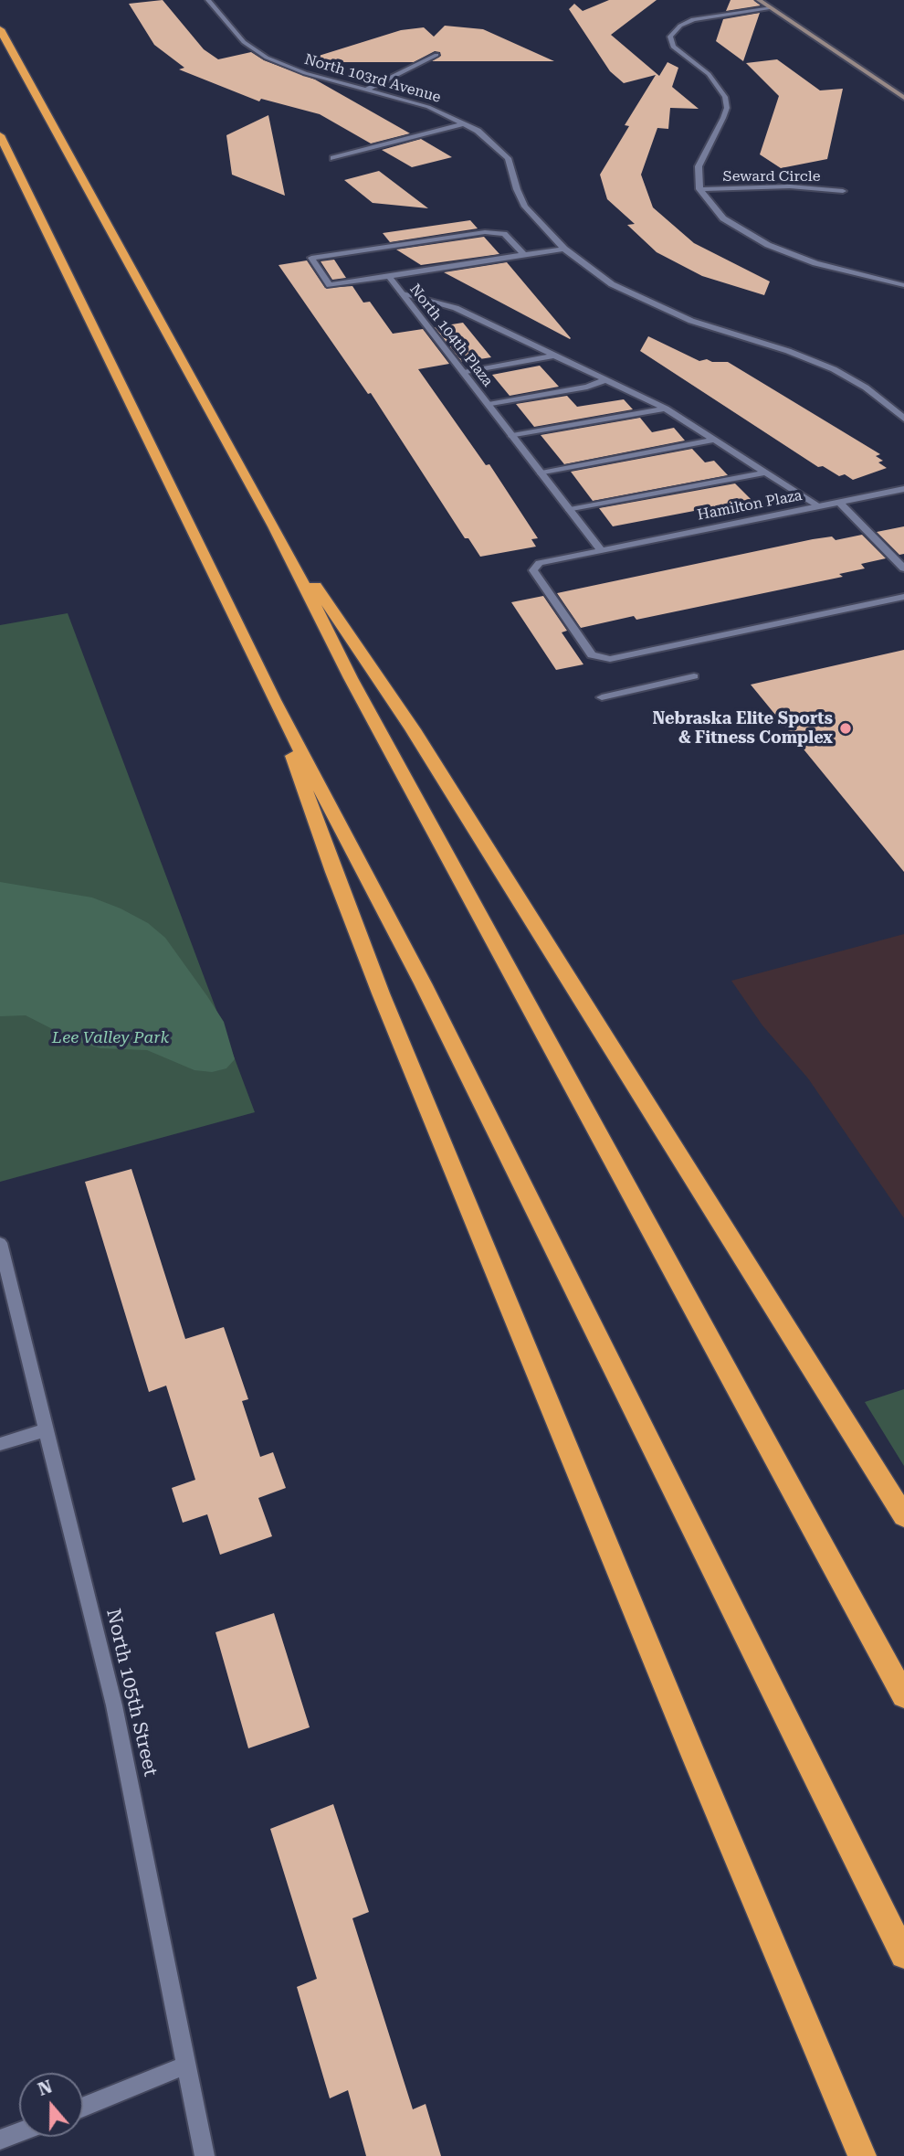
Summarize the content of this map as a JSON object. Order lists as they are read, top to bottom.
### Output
{
  "streets": {
    "street": [
      "North 103rd Avenue",
      "Seward Circle",
      "North 104th Plaza",
      "Hamilton Plaza",
      "North 105th Street"
    ]
  },
  "crossings": [
    ["North 103rd Avenue", "North 104th Plaza"],
    ["North 104th Plaza", "Hamilton Plaza"]
  ],
  "parks": ["Lee Valley Park"],
  "places": ["Nebraska Elite Sports & Fitness Complex"],
  "north": "top"
}
